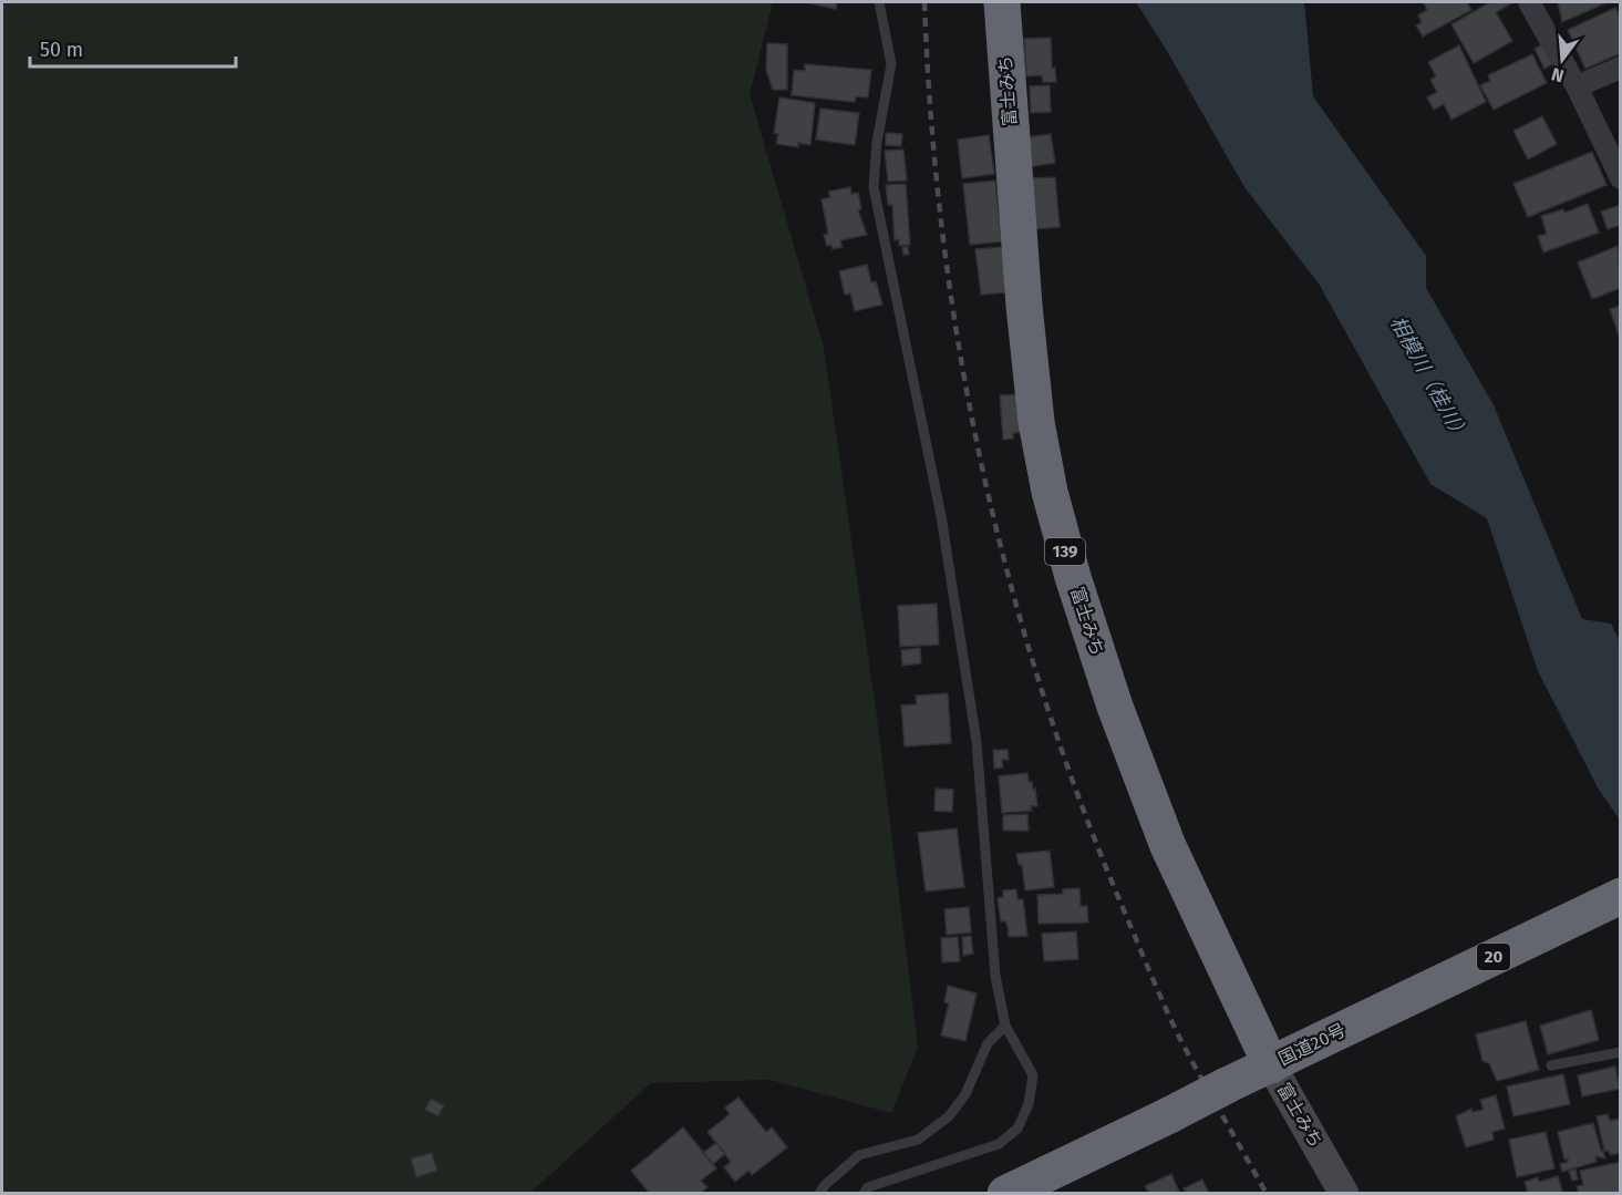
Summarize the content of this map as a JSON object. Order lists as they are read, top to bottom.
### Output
{
  "streets": {
    "highway": [
      "富士みち",
      "139",
      "20",
      "国道20号"
    ]
  },
  "crossings": [
    ["富士みち", "国道20号"]
  ],
  "water": ["相模川（桂川）"],
  "scale_bar": "50 m",
  "north": "bottom"
}
